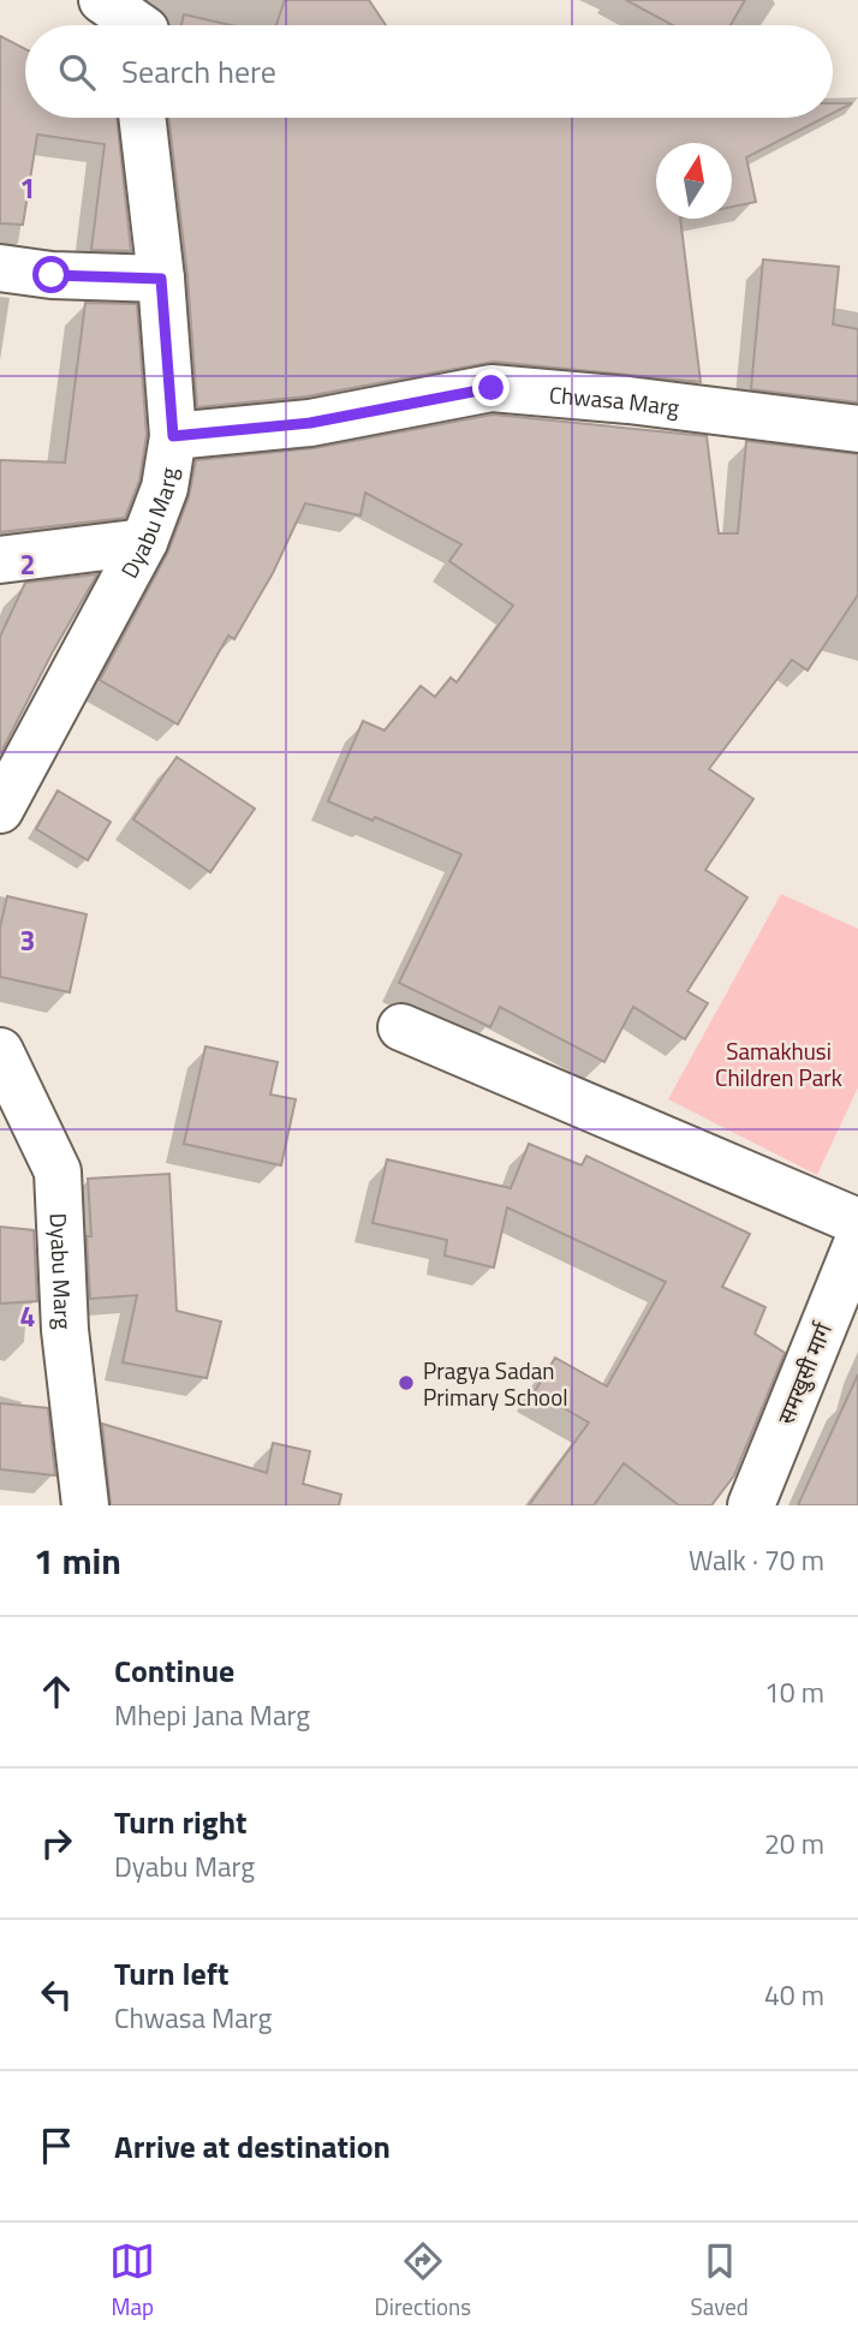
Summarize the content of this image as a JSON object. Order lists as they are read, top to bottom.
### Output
{
  "streets": {
    "street": ["Chwasa Marg", "Dyabu Marg", "समखुसी मार्ग"]
  },
  "crossings": [
    ["Chwasa Marg", "Dyabu Marg"]
  ],
  "parks": ["Samakhusi Children Park"],
  "places": ["Pragya Sadan Primary School"],
  "north": "top",
  "page": {
    "search": "Search here",
    "heading": ["1 min", "Walk · 70 m"],
    "list": [
      ["Continue", "Mhepi Jana Marg", "10 m"],
      ["Turn right", "Dyabu Marg", "20 m"],
      ["Turn left", "Chwasa Marg", "40 m"],
      "Arrive at destination"
    ],
    "nav": ["Map", "Directions", "Saved"]
  },
  "grid": {
    "rows": [
      "1",
      "2",
      "3",
      "4"
    ]
  }
}
